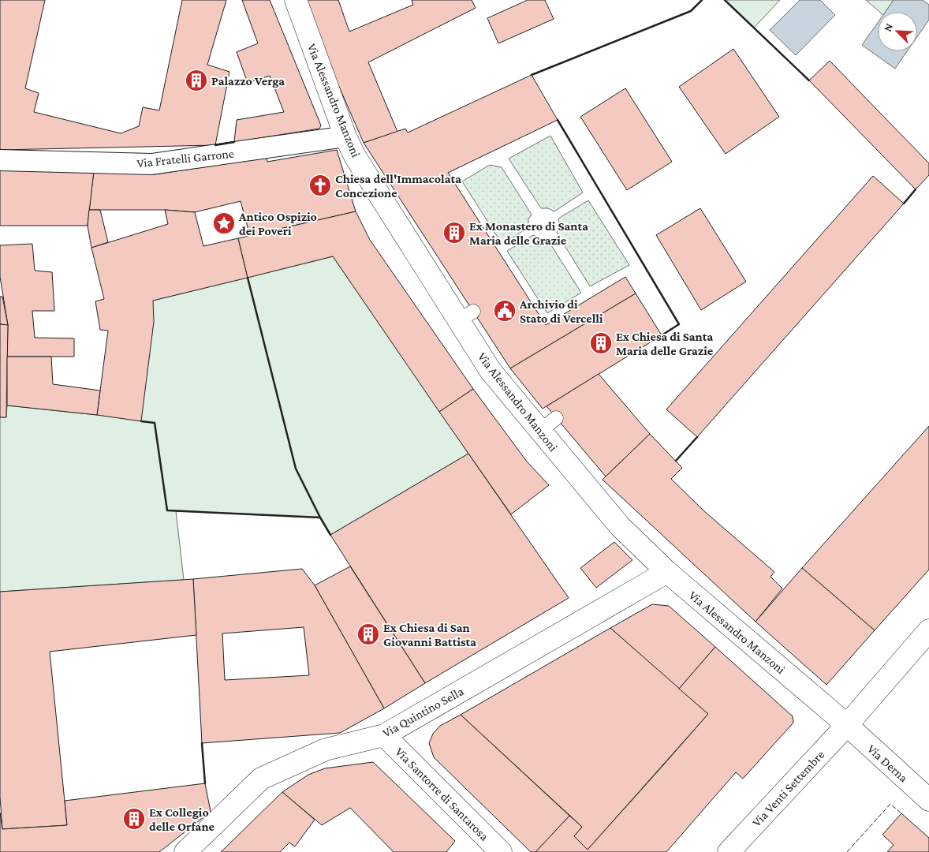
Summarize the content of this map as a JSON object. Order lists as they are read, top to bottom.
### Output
{
  "streets": {
    "street": [
      "Via Alessandro Manzoni",
      "Via Fratelli Garrone",
      "Via Quintino Sella",
      "Via Derna",
      "Via Venti Settembre",
      "Via Santorre di Santarosa"
    ]
  },
  "crossings": [
    ["Via Alessandro Manzoni", "Via Fratelli Garrone"],
    ["Via Alessandro Manzoni", "Via Quintino Sella"],
    ["Via Alessandro Manzoni", "Via Derna"],
    ["Via Alessandro Manzoni", "Via Venti Settembre"],
    ["Via Quintino Sella", "Via Santorre di Santarosa"],
    ["Via Derna", "Via Venti Settembre"]
  ],
  "places": {
    "building": [
      "Palazzo Verga",
      "Ex Monastero di Santa Maria delle Grazie",
      "Ex Chiesa di Santa Maria delle Grazie",
      "Ex Chiesa di San Giovanni Battista",
      "Ex Collegio delle Orfane"
    ],
    "church": ["Chiesa dell'Immacolata Concezione"],
    "place": ["Antico Ospizio dei Poveri"],
    "public building": ["Archivio di Stato di Vercelli"]
  },
  "north": "top left"
}
